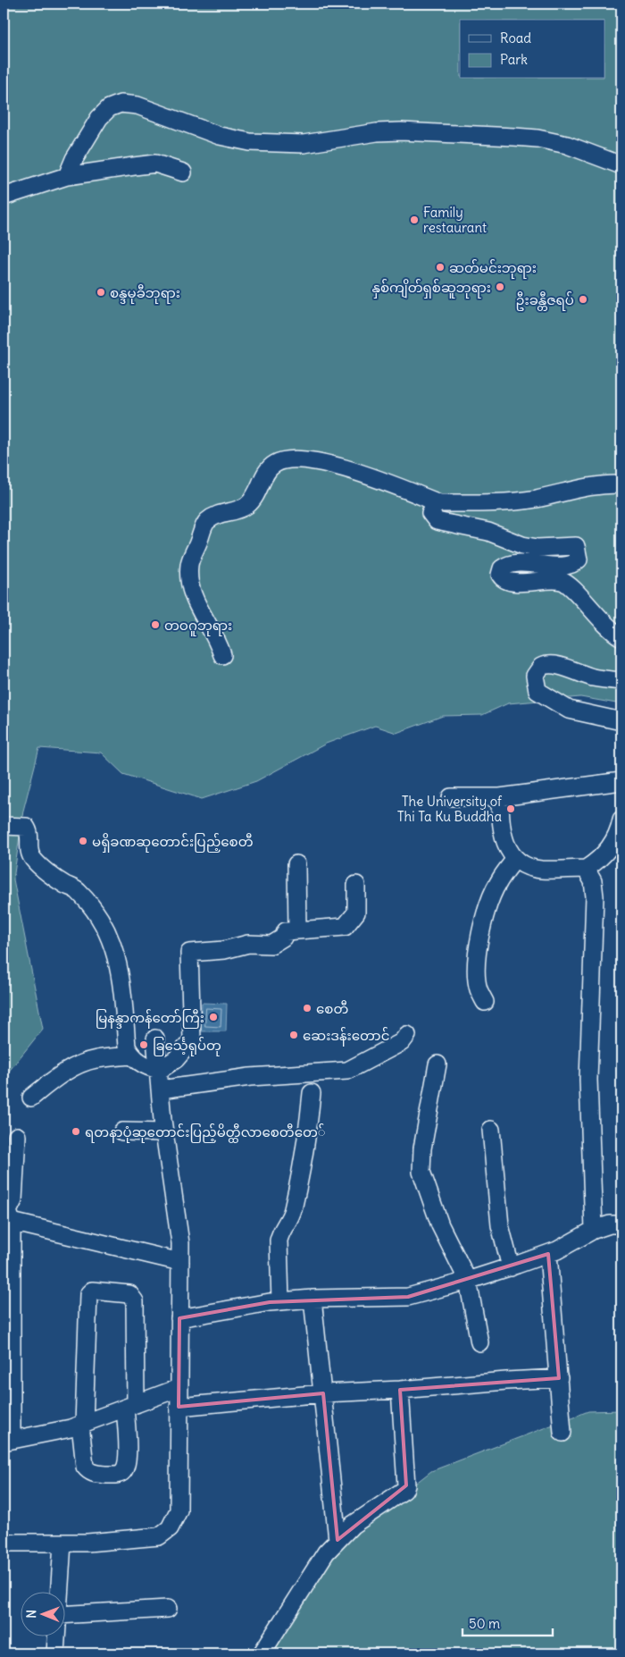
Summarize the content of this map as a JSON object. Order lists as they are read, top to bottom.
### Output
{
  "places": [
    "Family restaurant",
    "ဆတ်မင်းဘုရား",
    "နှစ်ကျိတ်ရှစ်ဆူဘုရား",
    "စန္ဒမုခီဘုရား",
    "ဦးခန္တီဇရပ်",
    "တဝဂူဘုရား",
    "The University of Thi Ta Ku Buddha",
    "မရှိခဏဆုတောင်းပြည့်စေတီ",
    "စေတီ",
    "မြနန္ဒာကန်တော်ကြီး",
    "ဆေးဒန်းတောင်",
    "ခြင်္သေ့ရုပ်တု",
    "ရတနာပုံဆုတောင်းပြည့်မိတ္ထီလာစေတီတေ်"
  ],
  "legend": ["Road", "Park"],
  "scale_bar": "50 m",
  "north": "left"
}
